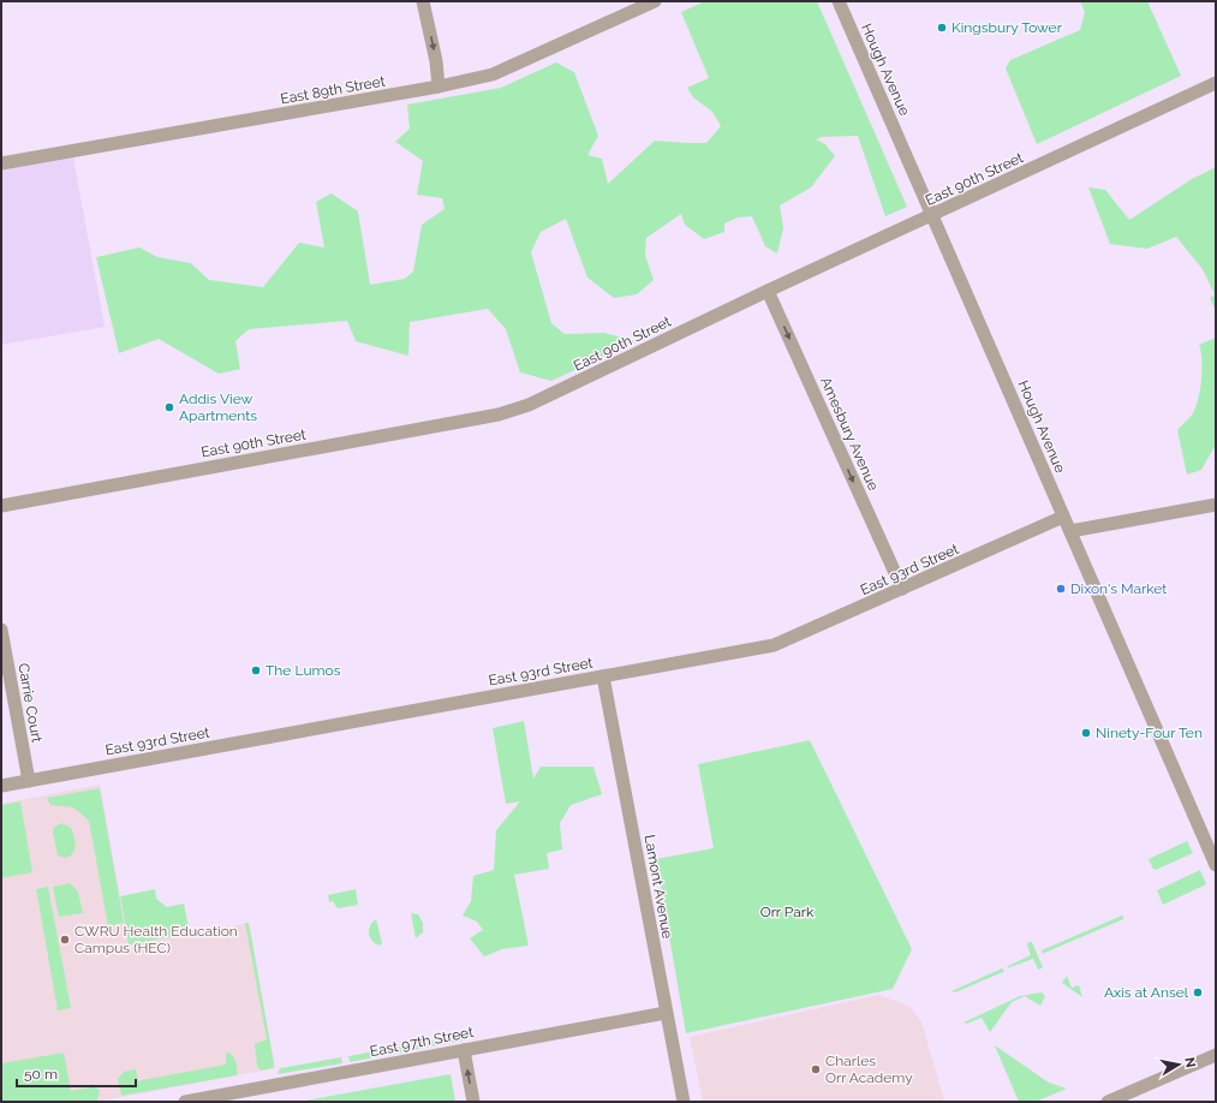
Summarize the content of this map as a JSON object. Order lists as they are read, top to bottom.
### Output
{
  "streets": {
    "street": [
      "Hough Avenue",
      "East 89th Street",
      "East 90th Street",
      "Amesbury Avenue",
      "East 93rd Street",
      "Carrie Court",
      "Lamont Avenue",
      "East 97th Street"
    ]
  },
  "crossings": [
    ["Hough Avenue", "East 90th Street"],
    ["Hough Avenue", "East 93rd Street"],
    ["East 90th Street", "Amesbury Avenue"],
    ["Amesbury Avenue", "East 93rd Street"],
    ["East 93rd Street", "Carrie Court"],
    ["East 93rd Street", "Lamont Avenue"],
    ["Lamont Avenue", "East 97th Street"]
  ],
  "one_way": ["Amesbury Avenue"],
  "parks": ["Orr Park"],
  "places": [
    "Kingsbury Tower",
    "Addis View Apartments",
    "Dixon's Market",
    "The Lumos",
    "Ninety-Four Ten",
    "CWRU Health Education Campus (HEC)",
    "Axis at Ansel",
    "Charles Orr Academy"
  ],
  "scale_bar": "50 m",
  "north": "right"
}
